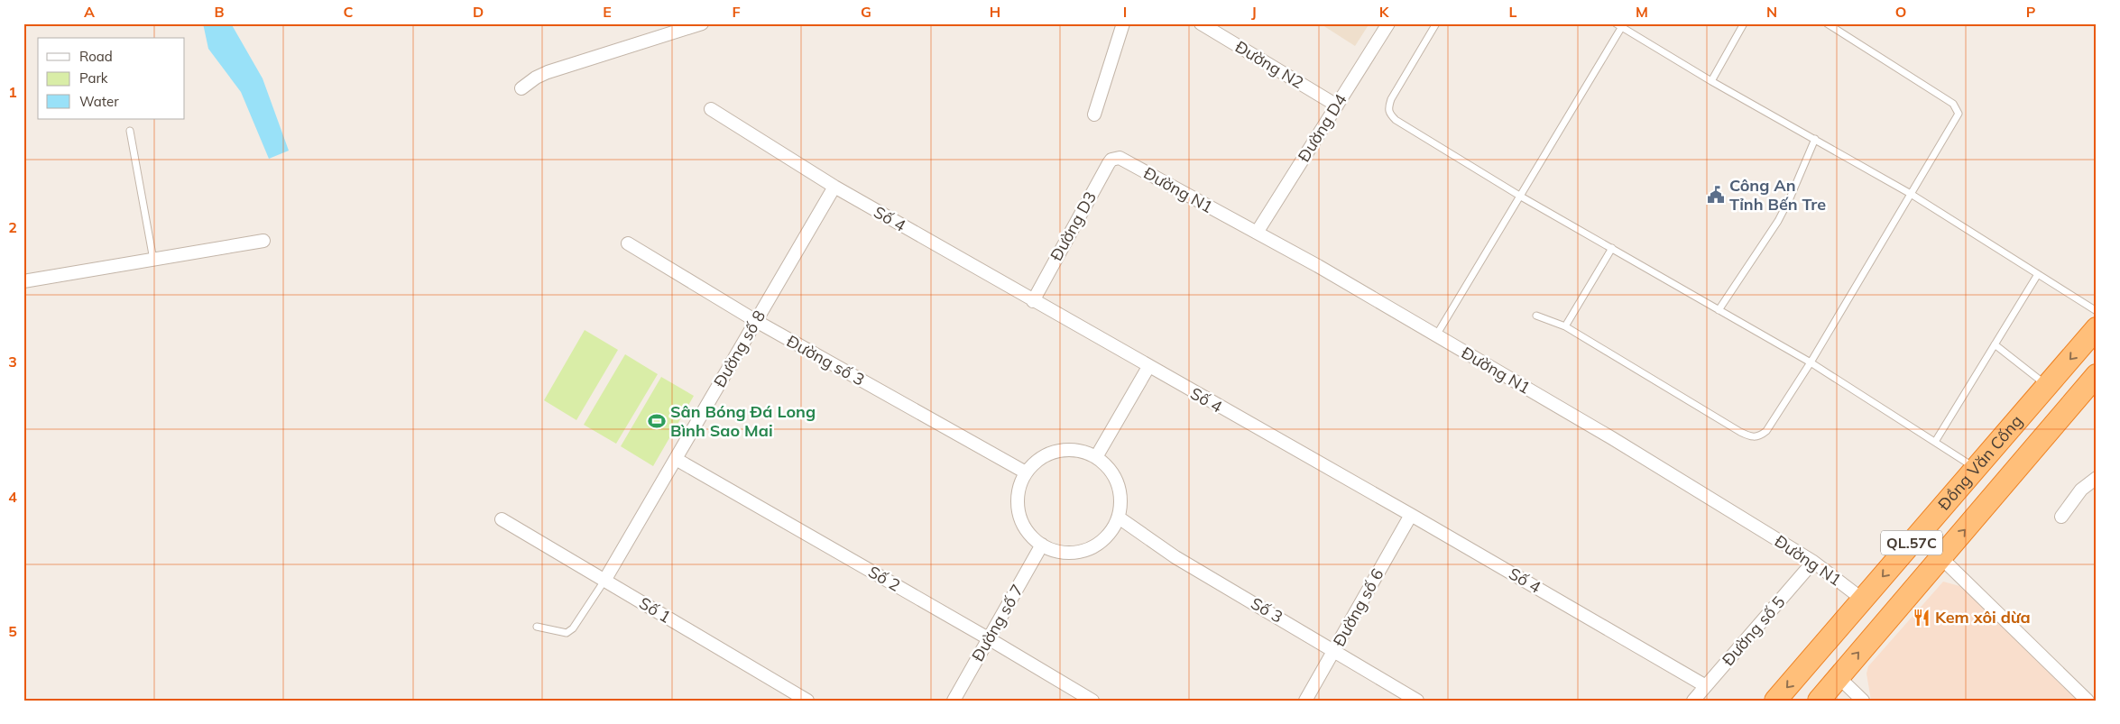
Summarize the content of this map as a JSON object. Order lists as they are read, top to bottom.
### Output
{
  "streets": {
    "highway": ["Đồng Văn Cống", "QL.57C"],
    "street": [
      "Đường N2",
      "Đường D4",
      "Đường N1",
      "Số 4",
      "Đường D3",
      "Đường số 8",
      "Đường số 3",
      "Số 2",
      "Đường số 6",
      "Số 1",
      "Số 3",
      "Đường số 7",
      "Đường số 5"
    ]
  },
  "crossings": [
    ["Đường N2", "Đường D4"],
    ["Đường D4", "Đường N1"],
    ["Đường N1", "Đường D3"],
    ["Đường N1", "Đồng Văn Cống"],
    ["Đường N1", "Đường số 5"],
    ["Số 4", "Đường D3"],
    ["Số 4", "Đường số 8"],
    ["Số 4", "Đường số 6"],
    ["Số 4", "Đường số 5"],
    ["Đường số 8", "Đường số 3"],
    ["Đường số 8", "Số 2"],
    ["Đường số 8", "Số 1"],
    ["Đường số 3", "Số 3"],
    ["Đường số 3", "Đường số 7"],
    ["Số 2", "Đường số 7"],
    ["Đường số 6", "Số 3"],
    ["Số 3", "Đường số 7"]
  ],
  "places": {
    "public building": ["Công An Tỉnh Bến Tre"],
    "sports": ["Sân Bóng Đá Long Bình Sao Mai"],
    "restaurant": ["Kem xôi dừa"]
  },
  "legend": ["Road", "Park", "Water"],
  "grid": {
    "columns": [
      "A",
      "B",
      "C",
      "D",
      "E",
      "F",
      "G",
      "H",
      "I",
      "J",
      "K",
      "L",
      "M",
      "N",
      "O",
      "P"
    ],
    "rows": [
      "1",
      "2",
      "3",
      "4",
      "5"
    ]
  }
}
